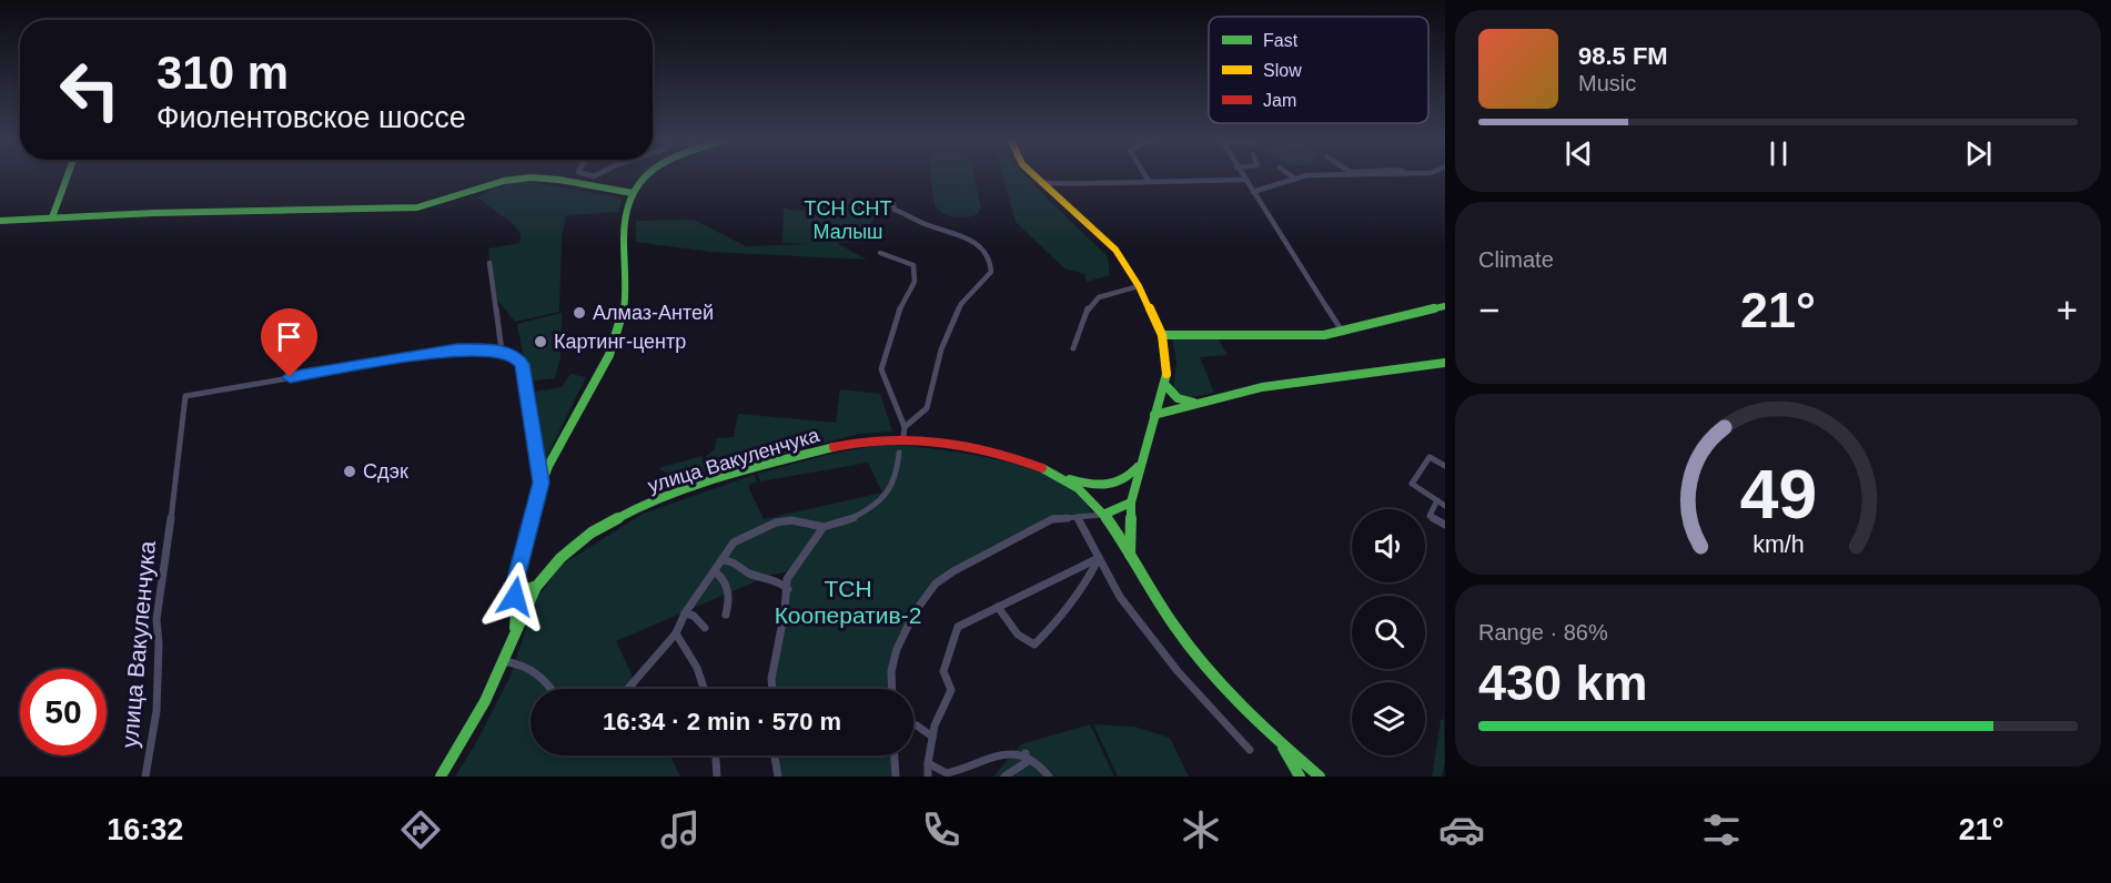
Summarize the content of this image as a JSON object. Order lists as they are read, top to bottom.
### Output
{
  "streets": {
    "main road": ["улица Вакуленчука"]
  },
  "parks": ["ТСН СНТ Малыш", "ТСН Кооператив-2"],
  "places": ["Алмаз-Антей", "Картинг-центр", "Сдэк"],
  "legend": ["Fast", "Slow", "Jam"],
  "page": {
    "turn": ["310 m", "Фиолентовское шоссе"],
    "song": ["98.5 FM", "Music"],
    "tile": [
      "Climate",
      ["Range · 86%", "430 km"]
    ],
    "heat": ["−", "21°", "+"],
    "limit": "50",
    "trip": "16:34 · 2 min · 570 m",
    "tabs": ["16:32", "21°"],
    "gauge": ["49", "km/h"]
  }
}
